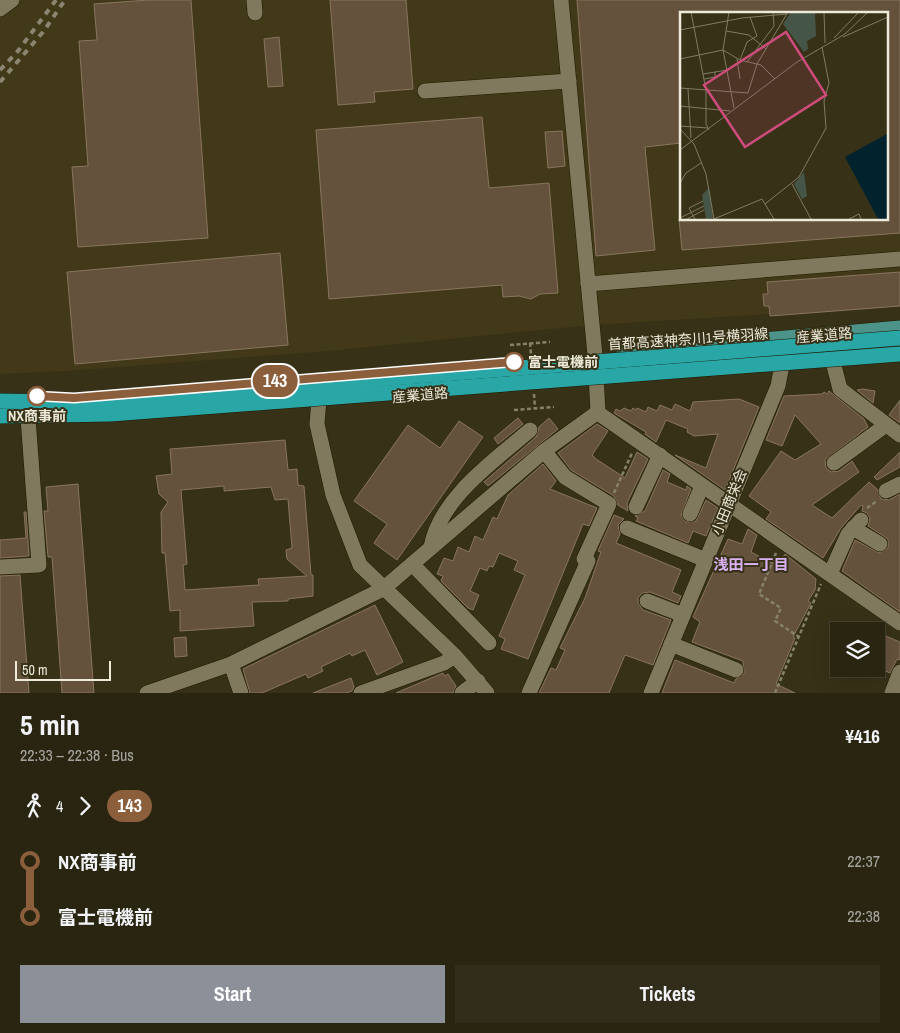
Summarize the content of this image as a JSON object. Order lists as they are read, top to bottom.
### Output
{
  "streets": {
    "highway": ["首都高速神奈川1号横羽線"],
    "main road": ["産業道路"],
    "street": ["小田商栄会"]
  },
  "crossings": [
    ["産業道路", "小田商栄会"]
  ],
  "districts": ["浅田一丁目"],
  "places": ["富士電機前", "NX商事前"],
  "lines": ["bus line 143"],
  "scale_bar": "50 m",
  "page": {
    "on_map": "143",
    "scale": "50 m",
    "heading": ["5 min", "22:33 – 22:38 · Bus", "¥416"],
    "legs": ["4", "143"],
    "list": [
      {
        "name": "NX商事前",
        "value": "22:37"
      },
      {
        "name": "富士電機前",
        "value": "22:38"
      }
    ],
    "buttons": ["Start", "Tickets"]
  }
}
